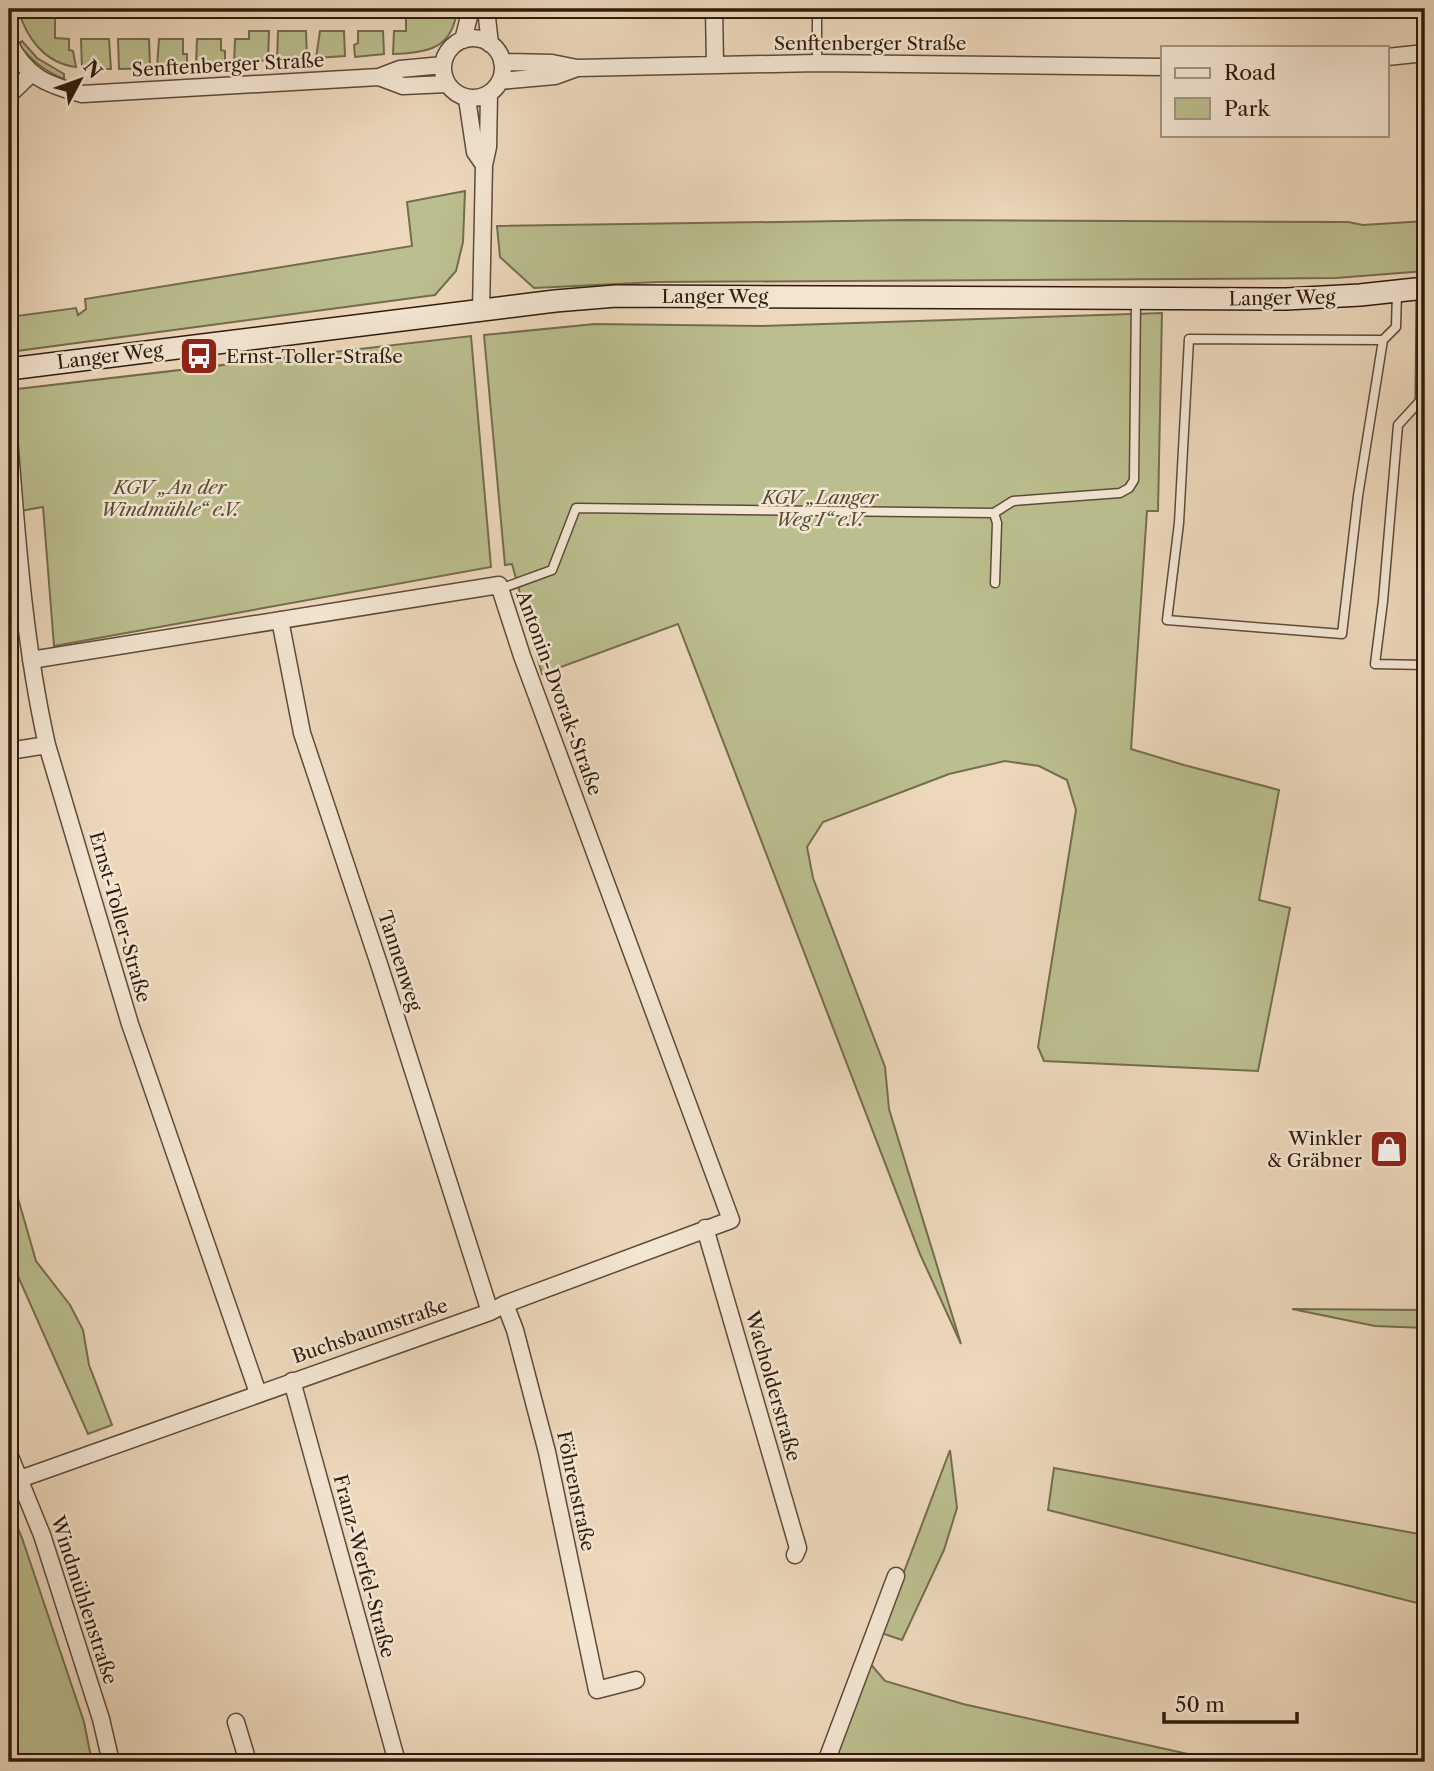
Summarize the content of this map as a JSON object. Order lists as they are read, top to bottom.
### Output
{
  "streets": {
    "main road": ["Langer Weg"],
    "street": [
      "Senftenberger Straße",
      "Antonin-Dvorak-Straße",
      "Ernst-Toller-Straße",
      "Tannenweg",
      "Buchsbaumstraße",
      "Wacholderstraße",
      "Föhrenstraße",
      "Franz-Werfel-Straße",
      "Windmühlenstraße"
    ]
  },
  "crossings": [
    ["Antonin-Dvorak-Straße", "Ernst-Toller-Straße"],
    ["Antonin-Dvorak-Straße", "Tannenweg"],
    ["Antonin-Dvorak-Straße", "Buchsbaumstraße"],
    ["Ernst-Toller-Straße", "Buchsbaumstraße"],
    ["Tannenweg", "Buchsbaumstraße"],
    ["Tannenweg", "Föhrenstraße"],
    ["Buchsbaumstraße", "Wacholderstraße"],
    ["Buchsbaumstraße", "Föhrenstraße"],
    ["Buchsbaumstraße", "Franz-Werfel-Straße"],
    ["Buchsbaumstraße", "Windmühlenstraße"]
  ],
  "parks": ["KGV „An der Windmühle“ e.V.", "KGV „Langer Weg I“ e.V."],
  "places": {
    "bus stop": ["Ernst-Toller-Straße"],
    "shop": ["Winkler & Gräbner"]
  },
  "legend": ["Road", "Park"],
  "scale_bar": "50 m",
  "north": "top right"
}
